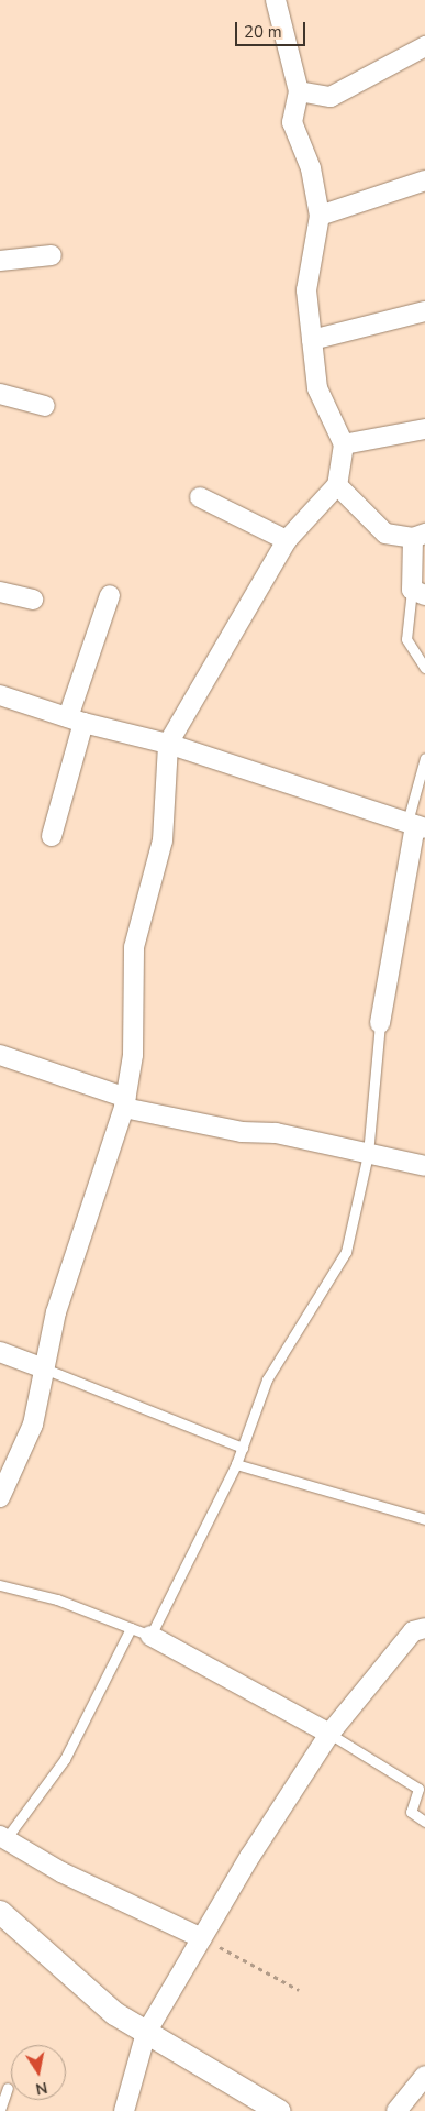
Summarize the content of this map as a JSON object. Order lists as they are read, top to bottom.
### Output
{
  "scale_bar": "20 m",
  "north": "bottom"
}
